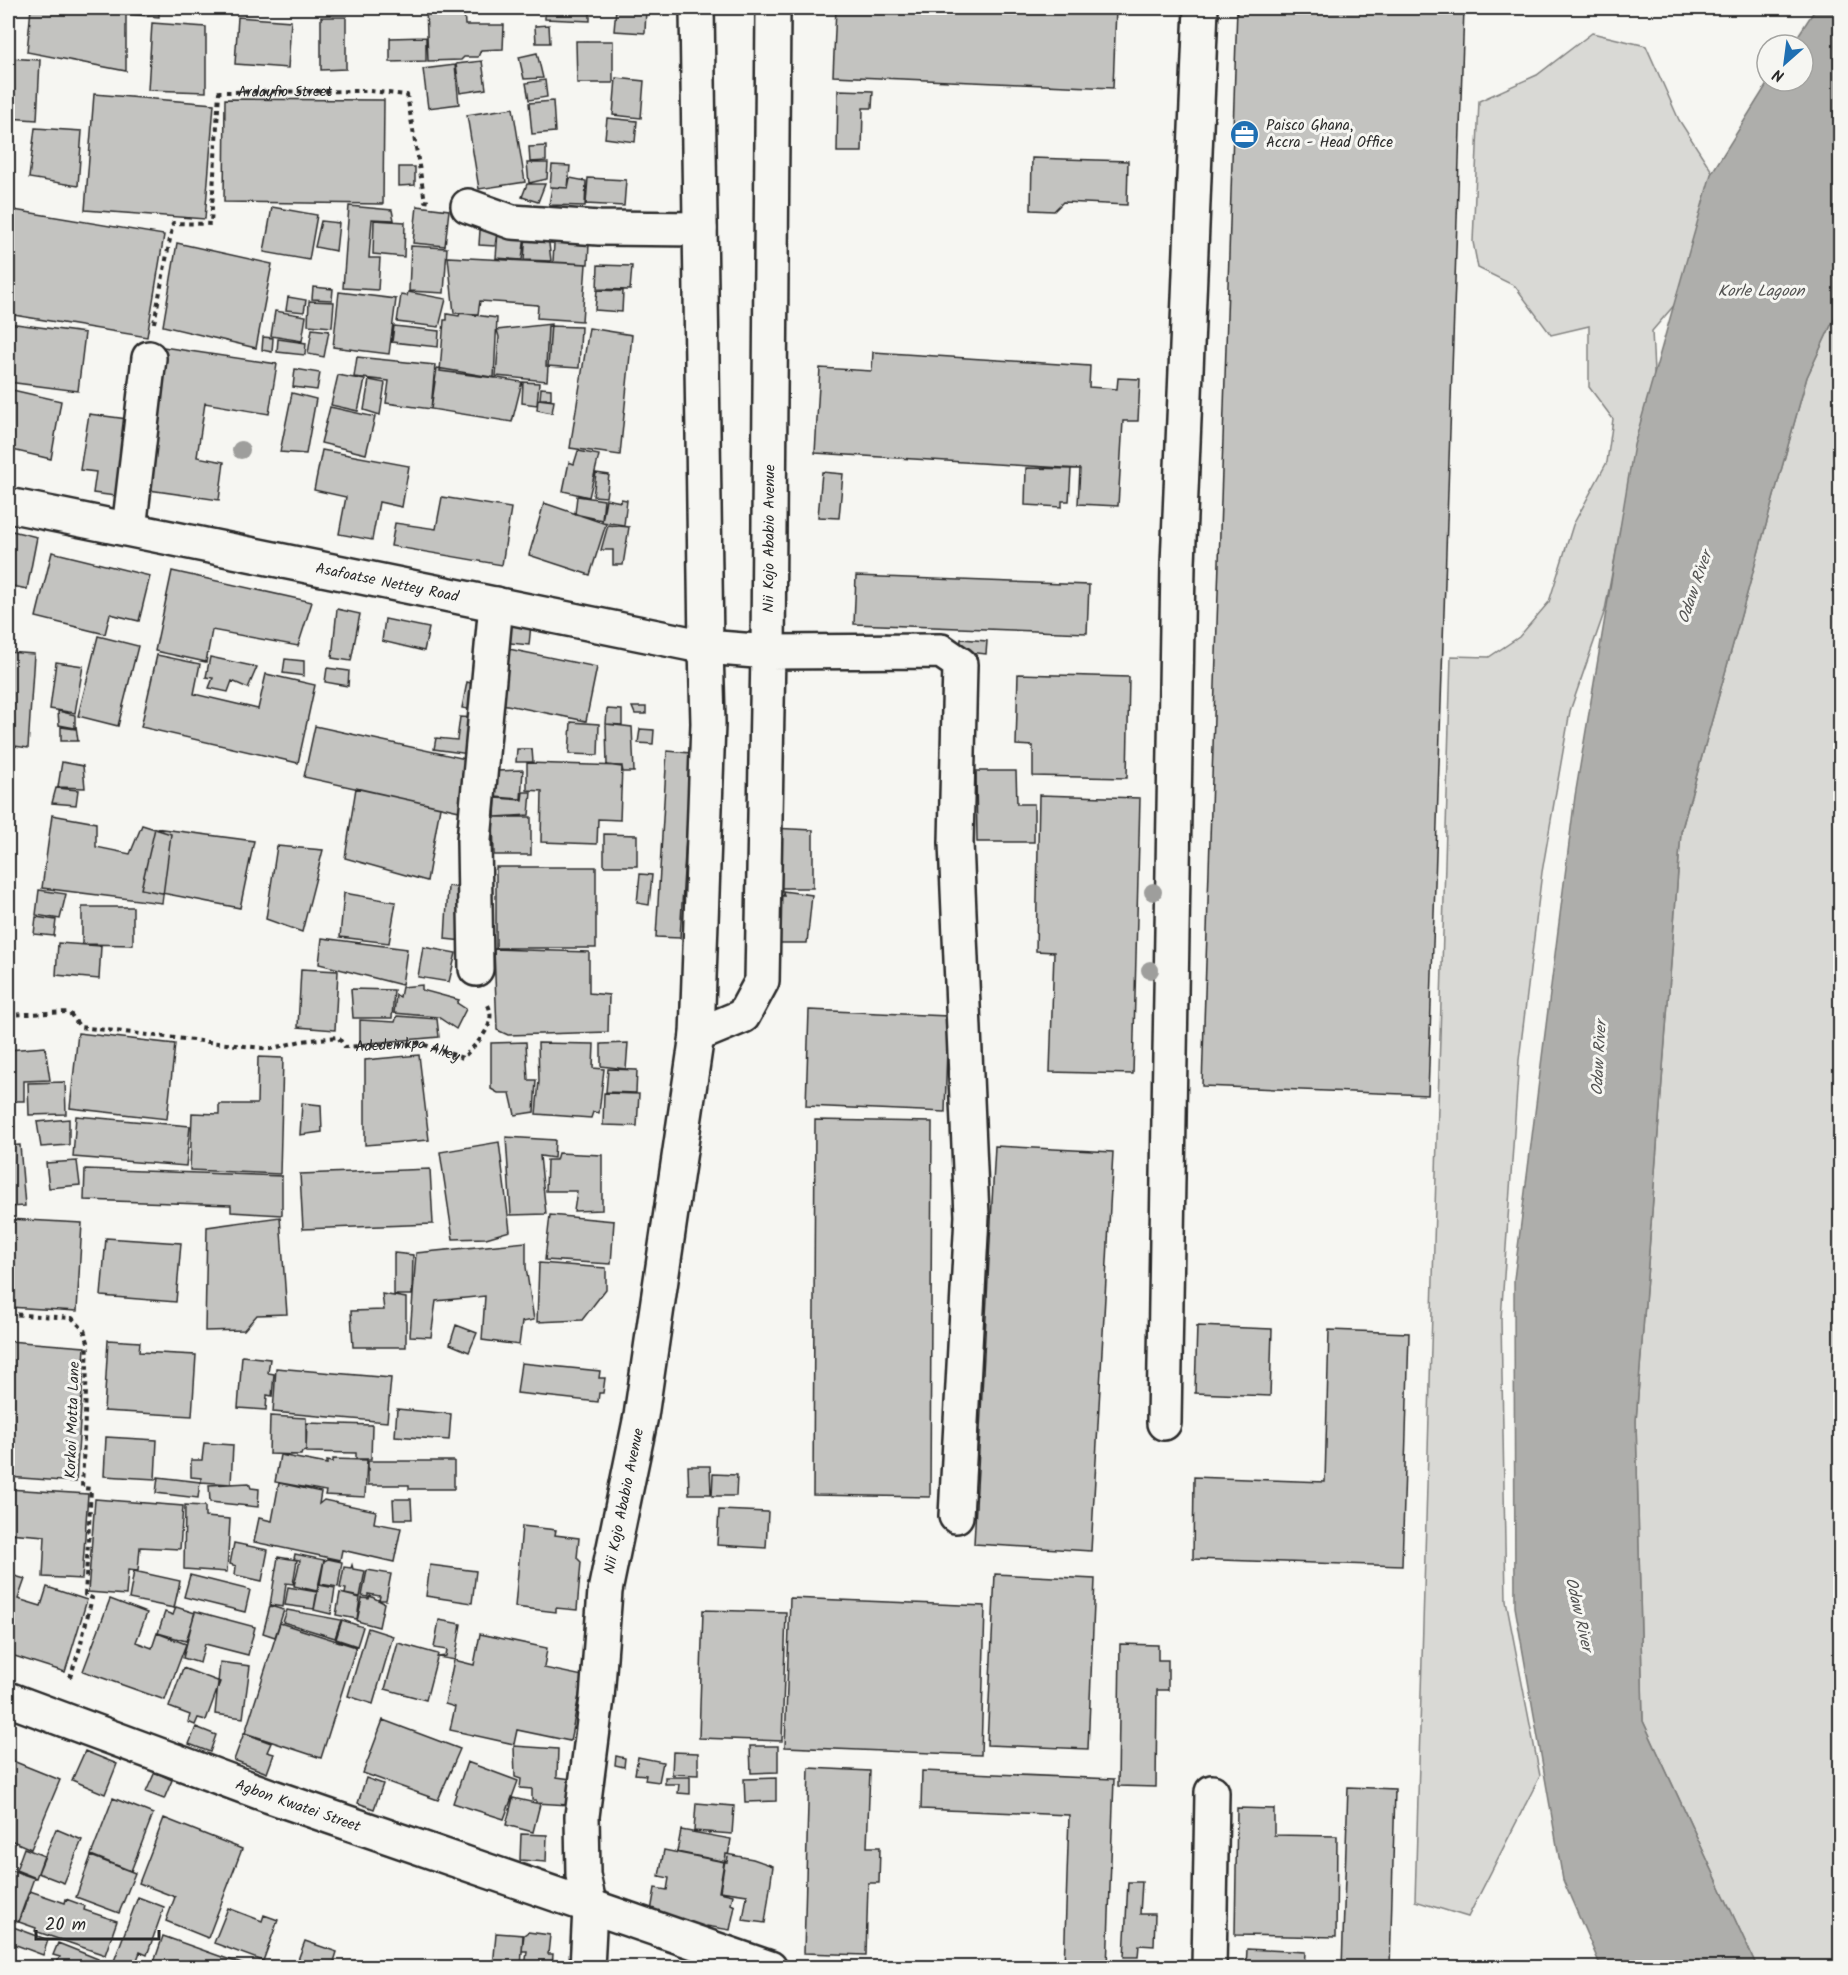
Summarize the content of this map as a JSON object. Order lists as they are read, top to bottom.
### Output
{
  "streets": {
    "street": ["Nii Kojo Ababio Avenue", "Asafoatse Nettey Road", "Agbon Kwatei Street"],
    "path": ["Ardayfio Street", "Adedeinkpo Alley", "Korkoi Motta Lane"]
  },
  "crossings": [
    ["Nii Kojo Ababio Avenue", "Asafoatse Nettey Road"],
    ["Nii Kojo Ababio Avenue", "Agbon Kwatei Street"],
    ["Korkoi Motta Lane", "Agbon Kwatei Street"]
  ],
  "water": ["Korle Lagoon", "Odaw River"],
  "places": {
    "office": ["Paisco Ghana, Accra - Head Office"]
  },
  "scale_bar": "20 m",
  "north": "bottom left"
}
